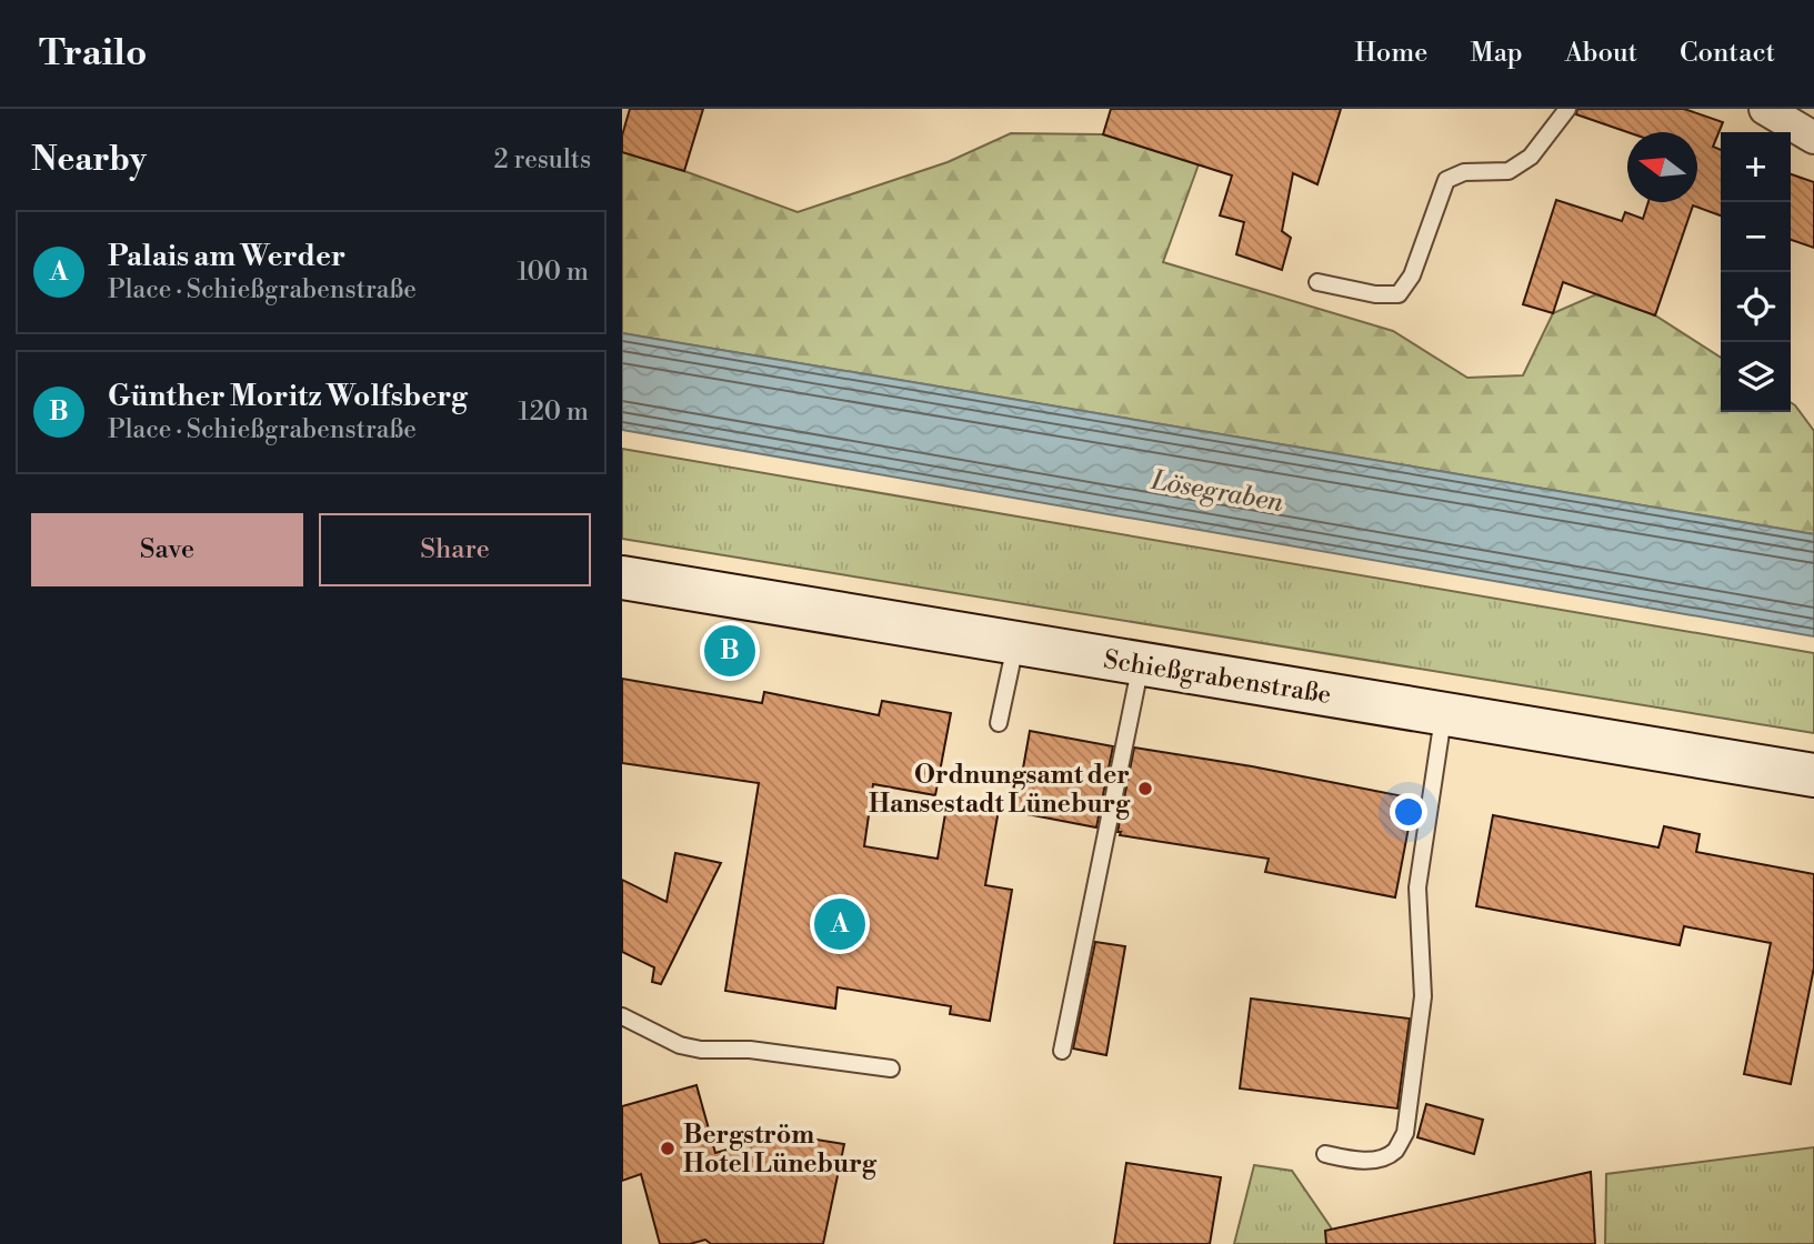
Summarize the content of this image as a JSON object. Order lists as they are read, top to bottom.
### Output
{
  "streets": {
    "main road": ["Schießgrabenstraße"]
  },
  "water": ["Lösegraben"],
  "places": ["Ordnungsamt der Hansestadt Lüneburg", "Bergström Hotel Lüneburg"],
  "north": "left",
  "page": {
    "header": "Trailo",
    "nav": [
      "Home",
      "Map",
      "About",
      "Contact"
    ],
    "heading": ["Nearby", "2 results"],
    "map_buttons": ["+", "−"],
    "list": [
      {
        "mark": "A",
        "name": "Palais am Werder",
        "note": "Place · Schießgrabenstraße",
        "value": "100 m"
      },
      {
        "mark": "B",
        "name": "Günther Moritz Wolfsberg",
        "note": "Place · Schießgrabenstraße",
        "value": "120 m"
      }
    ],
    "buttons": ["Save", "Share"],
    "pins": ["B", "A"]
  }
}
